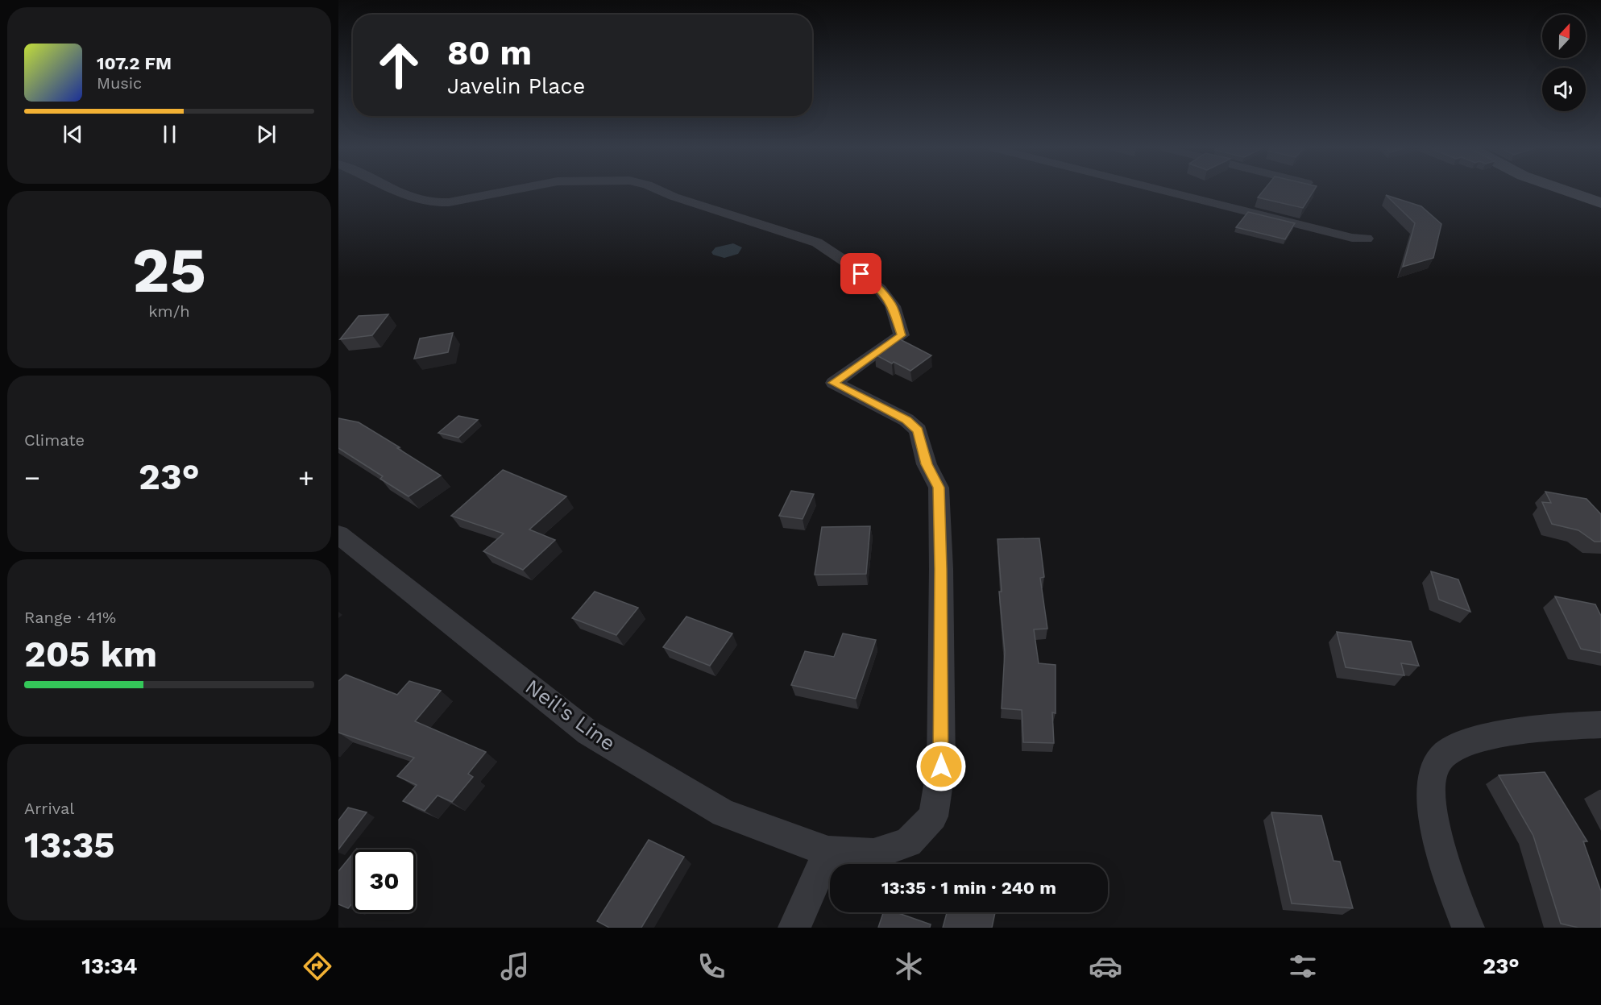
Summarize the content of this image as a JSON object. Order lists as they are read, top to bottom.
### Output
{
  "streets": {
    "street": ["Neil's Line"]
  },
  "north": "top",
  "page": {
    "turn": ["80 m", "Javelin Place"],
    "song": ["107.2 FM", "Music"],
    "tile": [
      ["25", "km/h"],
      "Climate",
      ["Range · 41%", "205 km"],
      ["Arrival", "13:35"]
    ],
    "heat": ["−", "23°", "+"],
    "limit": "30",
    "trip": "13:35 · 1 min · 240 m",
    "tabs": ["13:34", "23°"]
  }
}
